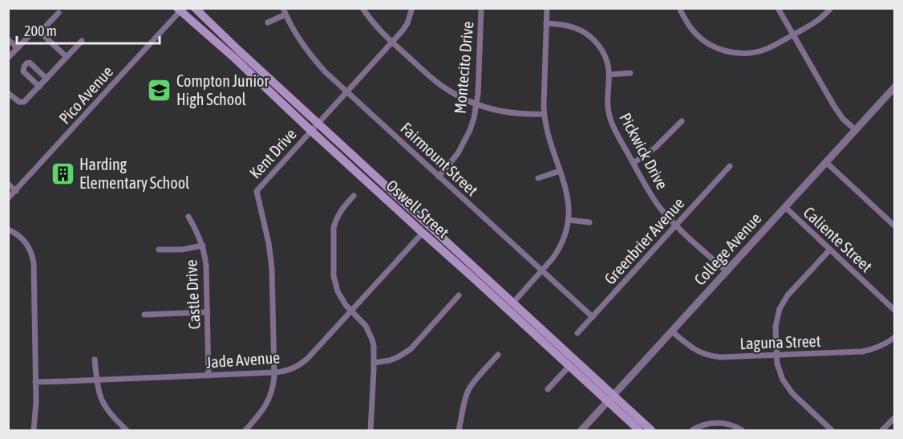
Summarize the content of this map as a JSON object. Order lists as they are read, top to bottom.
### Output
{
  "streets": {
    "main road": ["Oswell Street"],
    "street": [
      "Montecito Drive",
      "Pico Avenue",
      "Pickwick Drive",
      "Kent Drive",
      "Fairmount Street",
      "Caliente Street",
      "Greenbrier Avenue",
      "College Avenue",
      "Castle Drive",
      "Laguna Street",
      "Jade Avenue"
    ]
  },
  "crossings": [
    ["Montecito Drive", "Fairmount Street"],
    ["Pico Avenue", "Oswell Street"],
    ["Pickwick Drive", "Greenbrier Avenue"],
    ["Pickwick Drive", "College Avenue"],
    ["Kent Drive", "Fairmount Street"],
    ["Kent Drive", "Oswell Street"],
    ["Kent Drive", "Jade Avenue"],
    ["Fairmount Street", "Greenbrier Avenue"],
    ["Oswell Street", "College Avenue"],
    ["Oswell Street", "Jade Avenue"],
    ["Caliente Street", "College Avenue"],
    ["College Avenue", "Laguna Street"],
    ["Castle Drive", "Jade Avenue"]
  ],
  "places": {
    "school or university": ["Compton Junior High School"],
    "building": ["Harding Elementary School"]
  },
  "scale_bar": "200 m"
}
